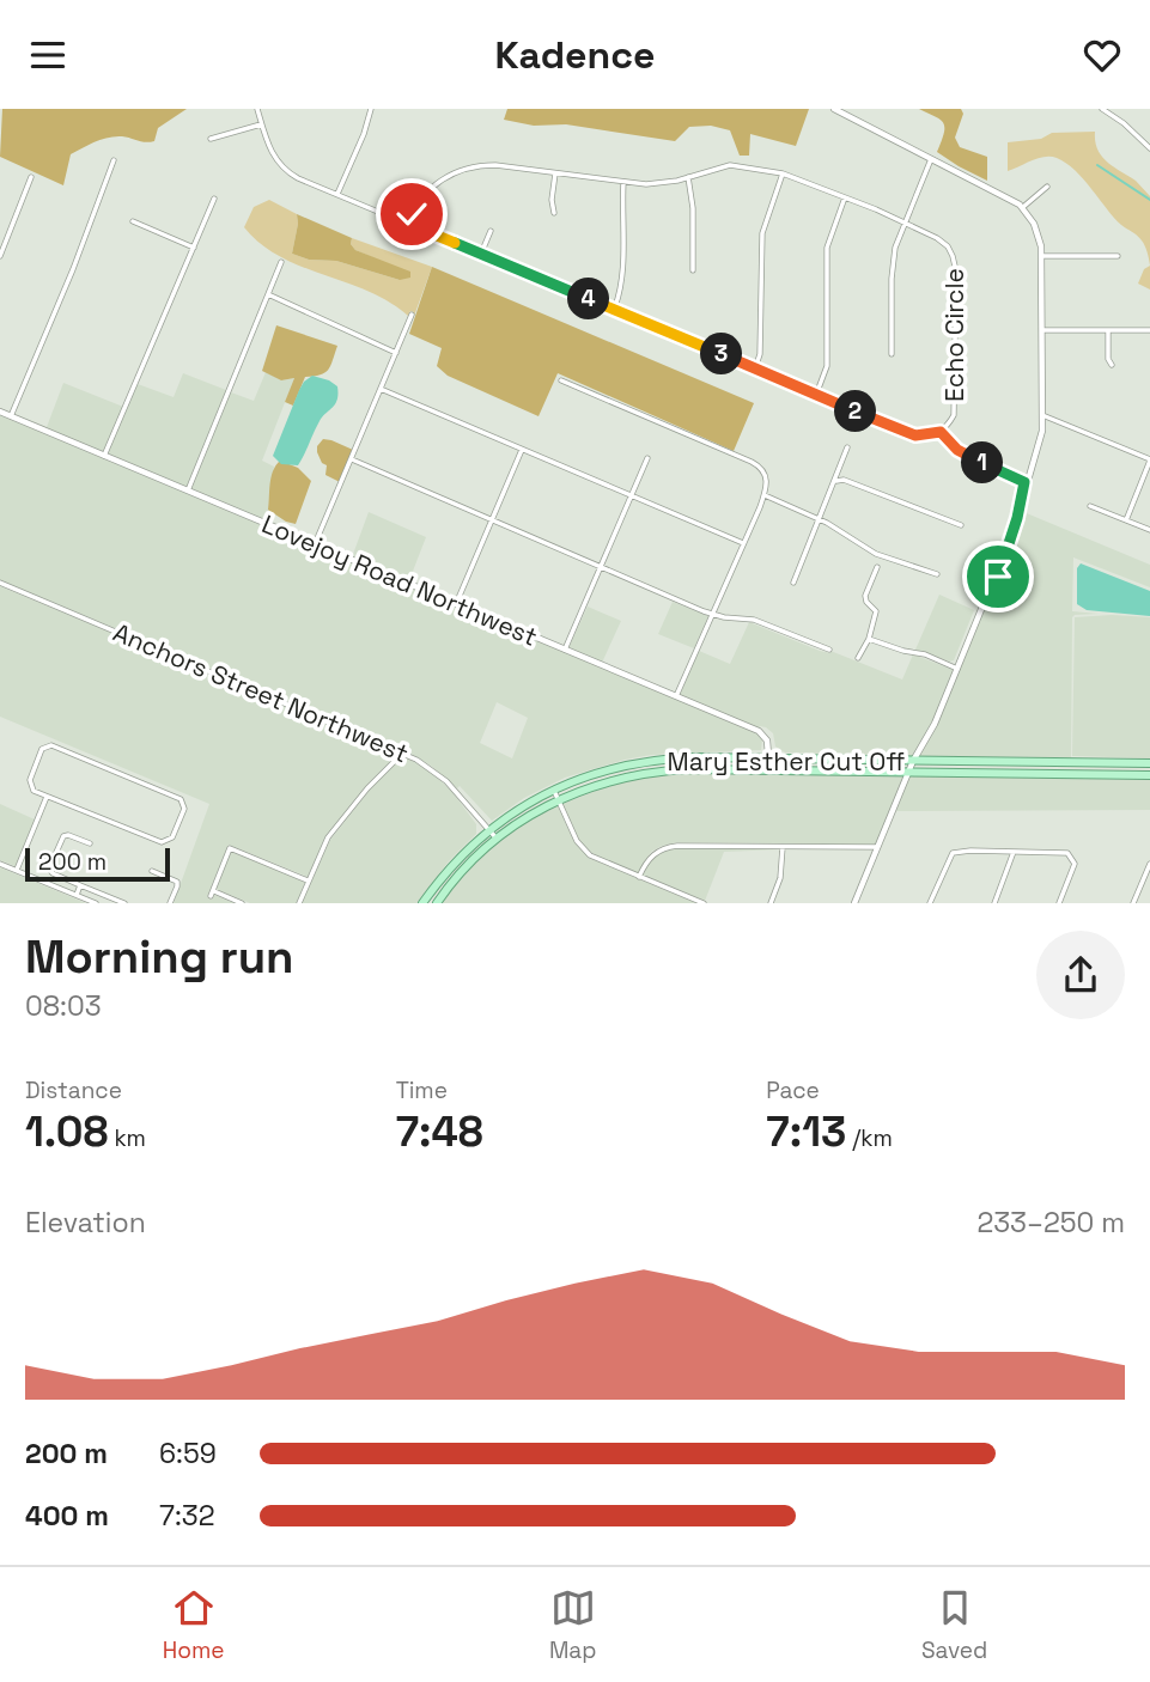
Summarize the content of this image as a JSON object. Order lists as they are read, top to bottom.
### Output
{
  "streets": {
    "main road": ["Mary Esther Cut Off"],
    "street": ["Echo Circle", "Lovejoy Road Northwest", "Anchors Street Northwest"]
  },
  "crossings": [
    ["Lovejoy Road Northwest", "Mary Esther Cut Off"],
    ["Anchors Street Northwest", "Mary Esther Cut Off"]
  ],
  "scale_bar": "200 m",
  "page": {
    "header": "Kadence",
    "pins": [
      "4",
      "3",
      "2",
      "1"
    ],
    "scale": "200 m",
    "heading": ["Morning run", "08:03"],
    "stats": [
      ["Distance", "1.08 km"],
      ["Time", "7:48"],
      ["Pace", "7:13 /km"]
    ],
    "chart": ["Elevation", "233–250 m"],
    "list": [
      {
        "name": "200 m",
        "note": "6:59"
      },
      {
        "name": "400 m",
        "note": "7:32"
      }
    ],
    "tabs": ["Home", "Map", "Saved"]
  }
}
